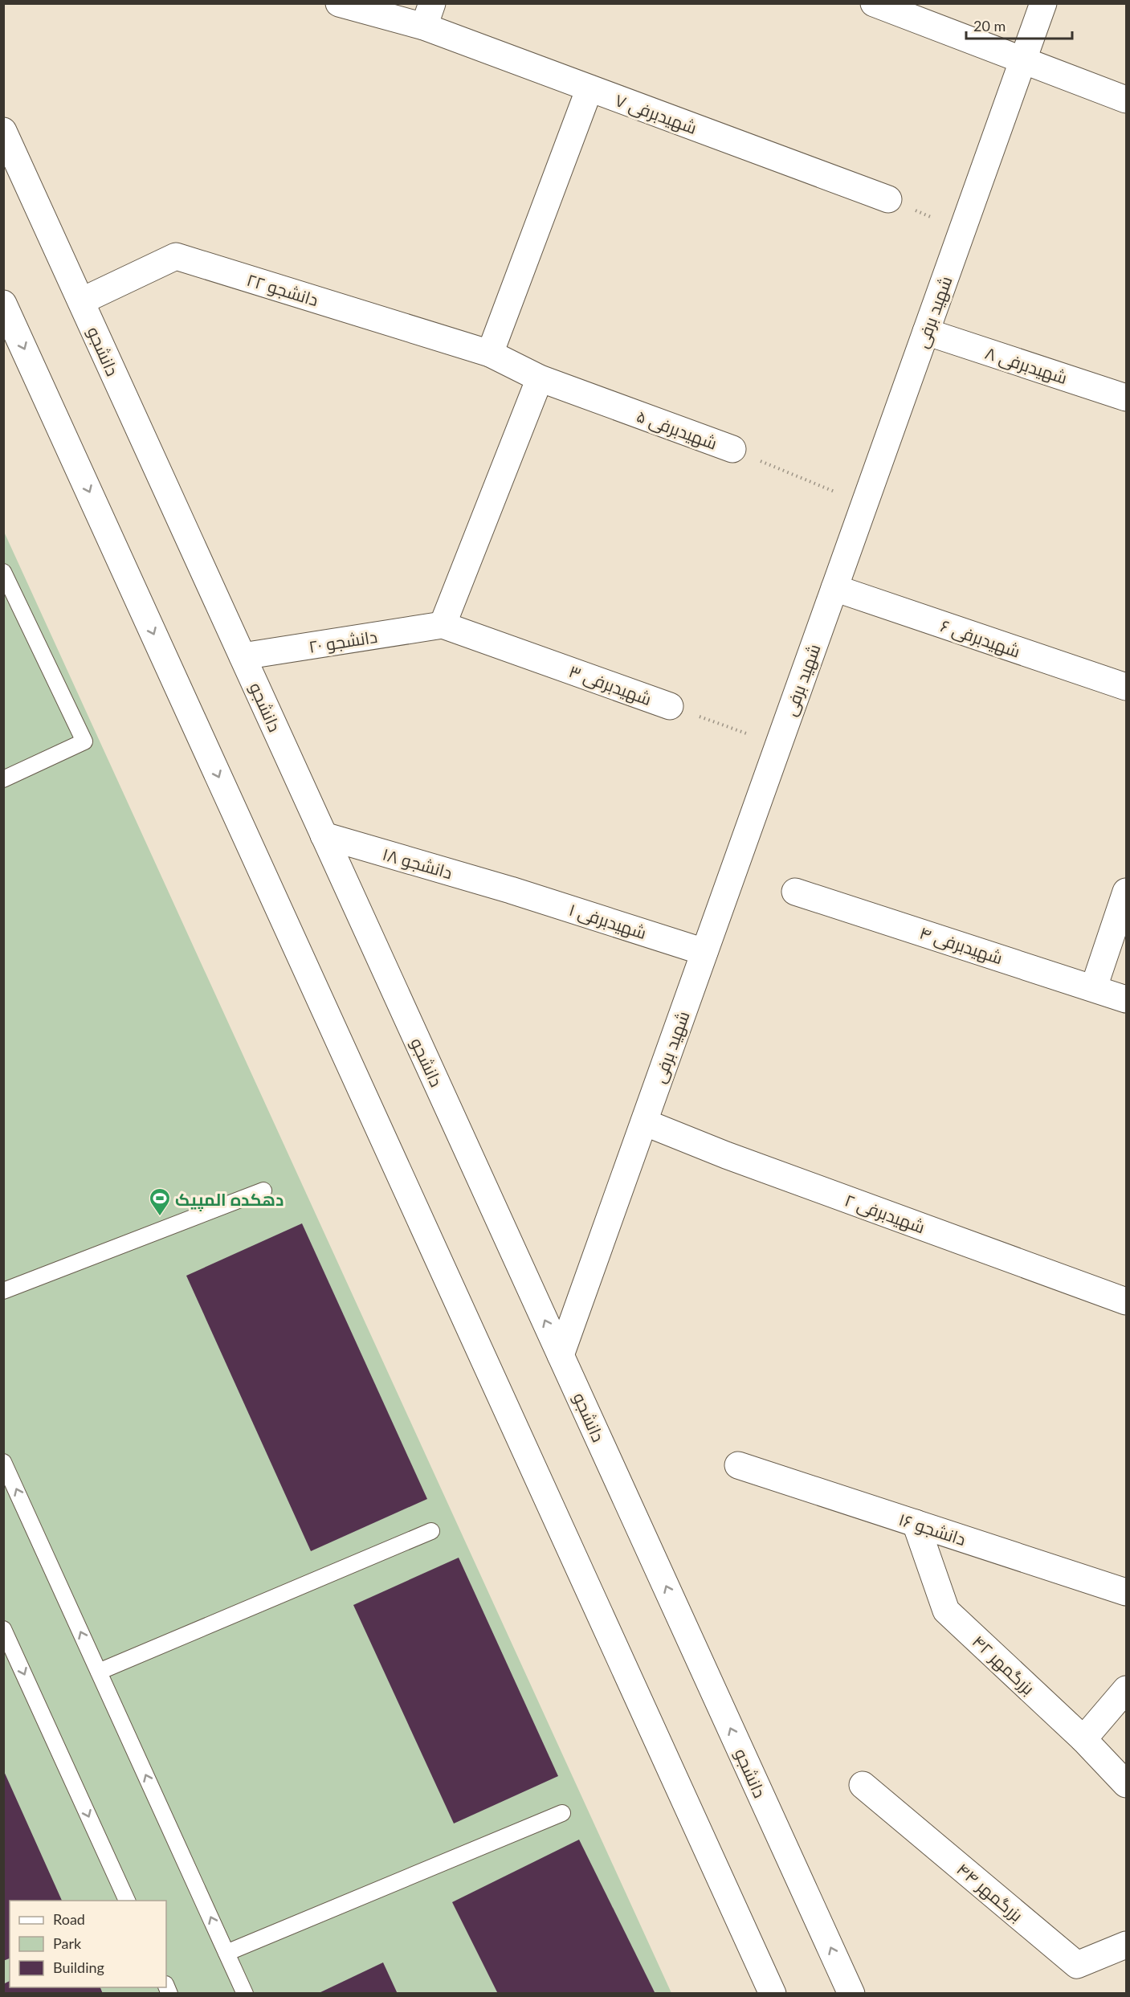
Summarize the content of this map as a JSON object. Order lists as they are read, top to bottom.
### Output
{
  "streets": {
    "street": [
      "شهیدبرفی ۷",
      "دانشجو ۲۲",
      "شهید برفی",
      "دانشجو",
      "شهیدبرفی ۸",
      "شهیدبرفی ۵",
      "شهیدبرفی ۶",
      "دانشجو ۲۰",
      "شهیدبرفی ۳",
      "دانشجو ۱۸",
      "شهیدبرفی ۱",
      "شهیدبرفی ۴",
      "شهیدبرفی ۲",
      "دانشجو ۱۶",
      "بزرگمهر ۴۲",
      "بزرگمهر ۴۴"
    ]
  },
  "crossings": [
    ["دانشجو ۲۲", "دانشجو"],
    ["دانشجو ۲۲", "شهیدبرفی ۵"],
    ["شهید برفی", "دانشجو"],
    ["شهید برفی", "شهیدبرفی ۸"],
    ["شهید برفی", "شهیدبرفی ۵"],
    ["شهید برفی", "شهیدبرفی ۶"],
    ["شهید برفی", "شهیدبرفی ۳"],
    ["شهید برفی", "شهیدبرفی ۱"],
    ["شهید برفی", "شهیدبرفی ۲"],
    ["دانشجو", "دانشجو ۲۰"],
    ["دانشجو", "دانشجو ۱۸"],
    ["دانشجو ۲۰", "شهیدبرفی ۳"],
    ["دانشجو ۱۸", "شهیدبرفی ۱"],
    ["دانشجو ۱۶", "بزرگمهر ۴۲"]
  ],
  "places": {
    "sports": ["دهکده المپیک"]
  },
  "legend": ["Road", "Park", "Building"],
  "scale_bar": "20 m"
}
